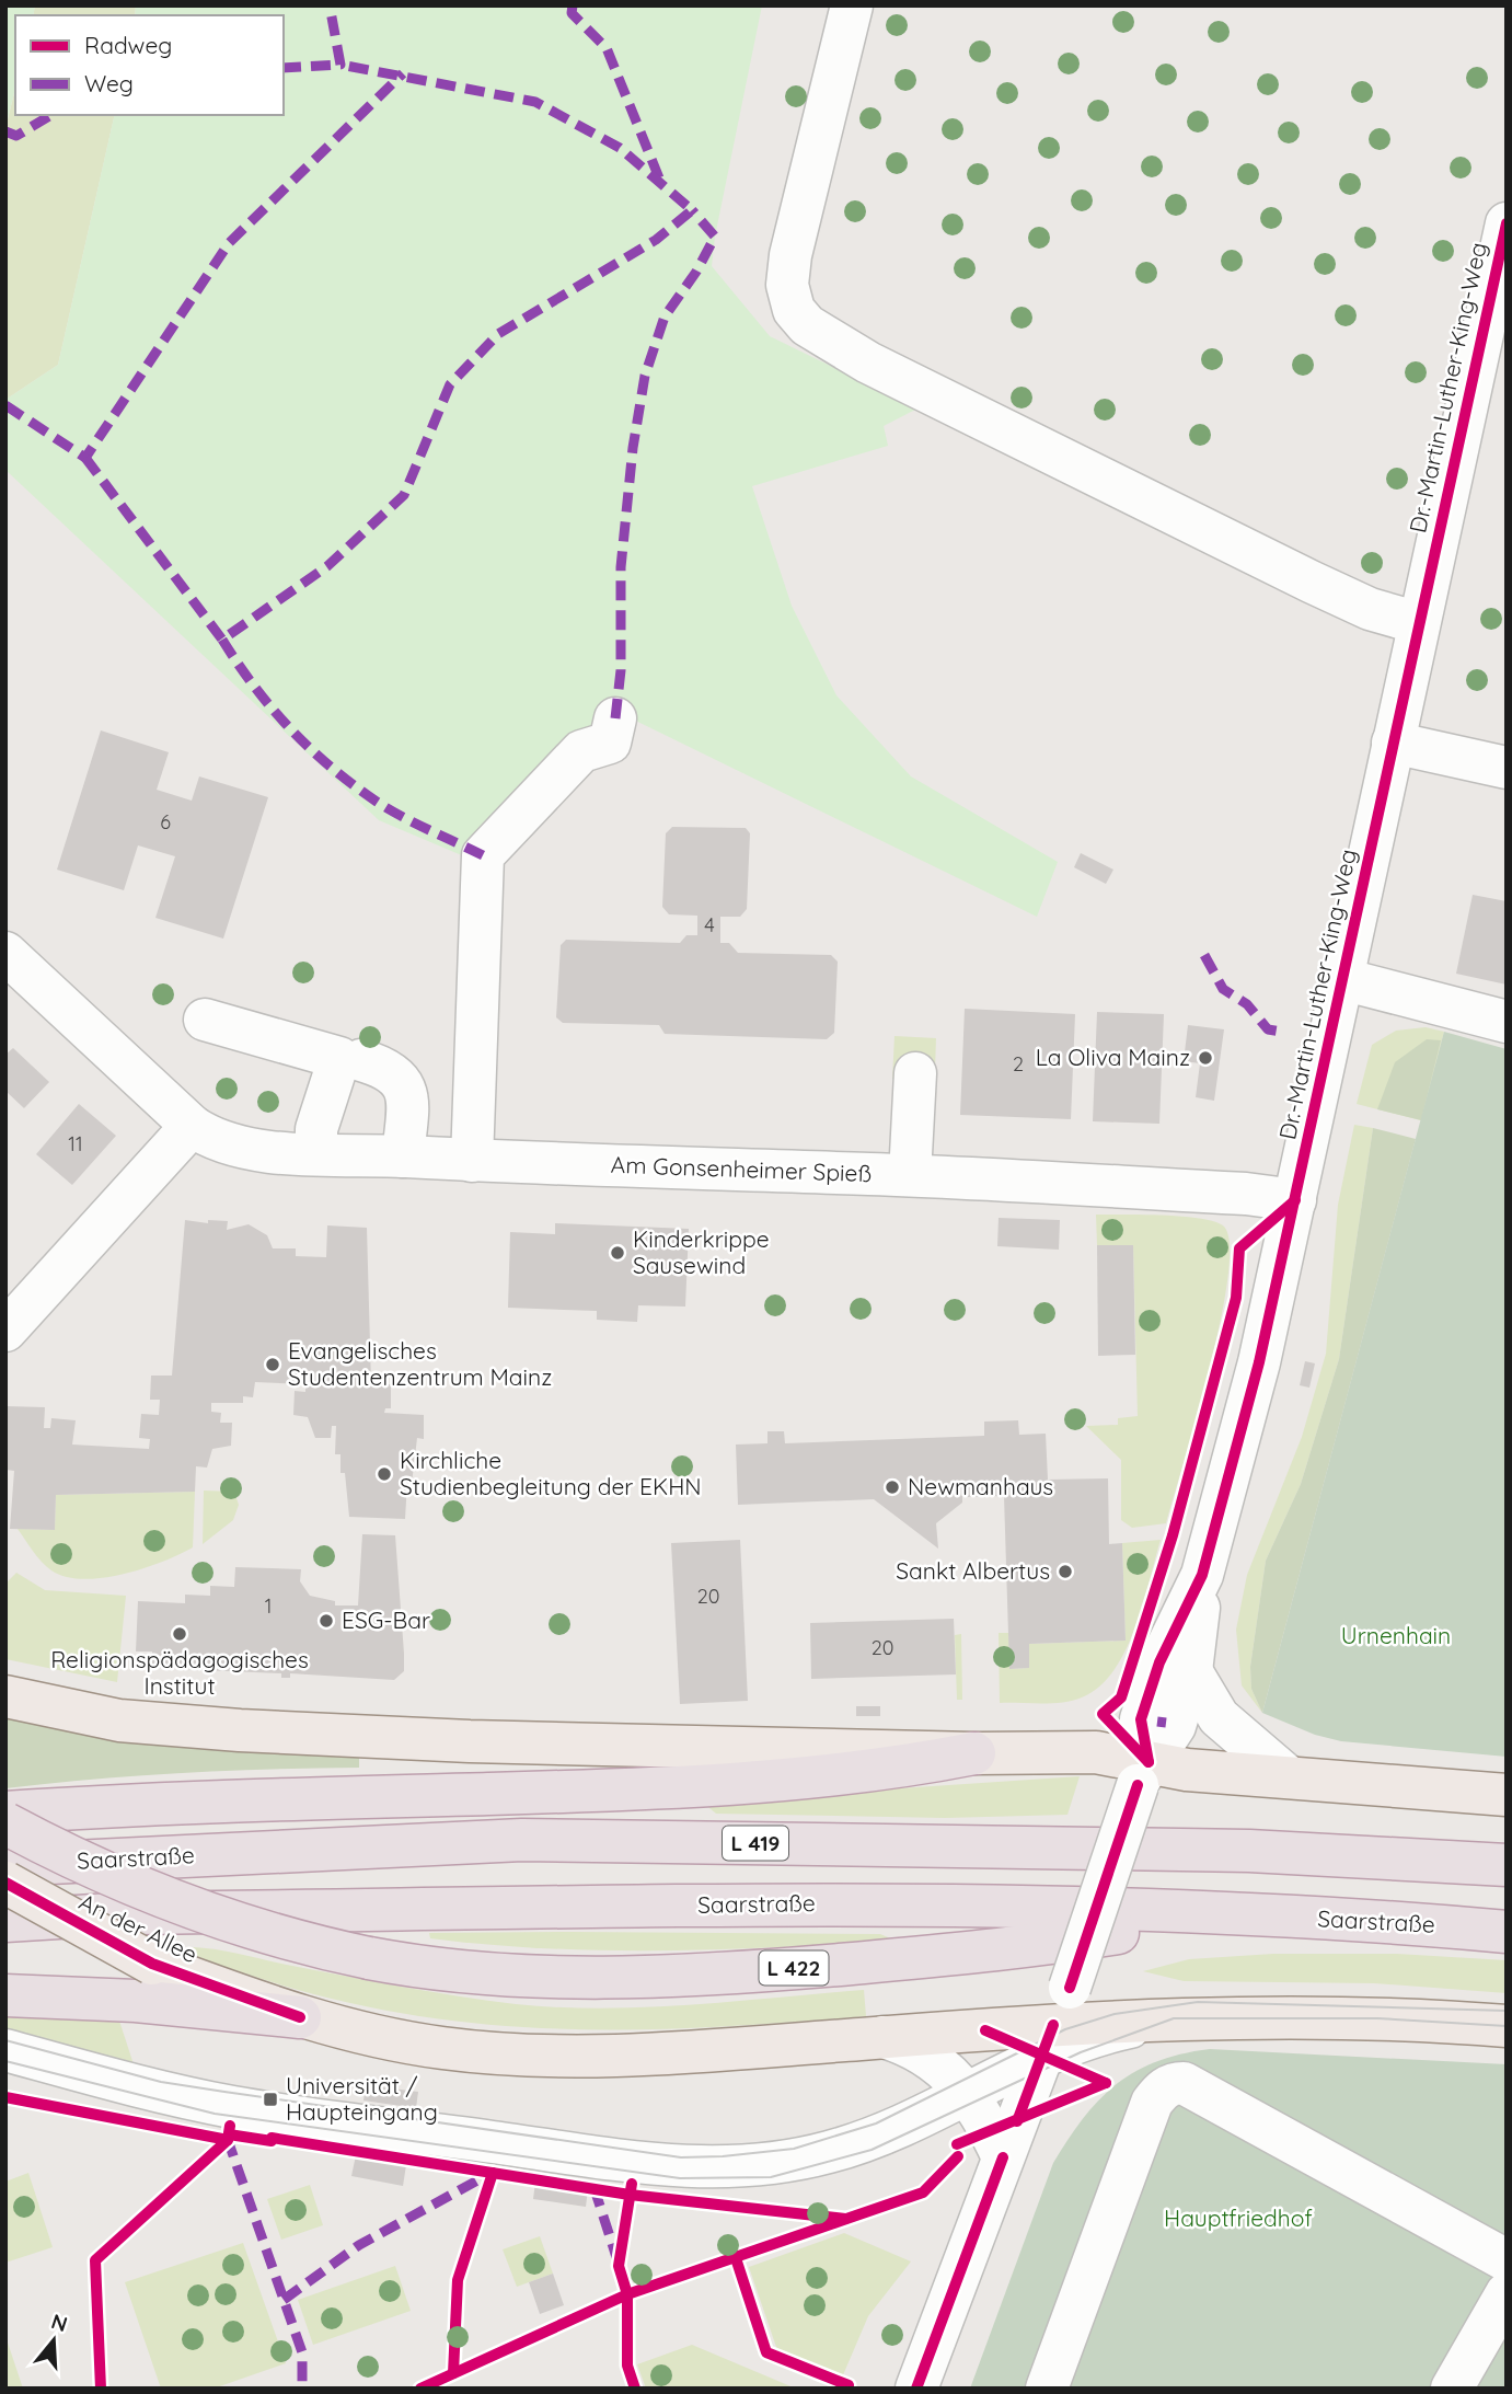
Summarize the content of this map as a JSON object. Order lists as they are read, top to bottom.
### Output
{
  "streets": {
    "highway": ["L 419", "Saarstraße", "L 422"],
    "main road": ["An der Allee"],
    "street": ["Dr.-Martin-Luther-King-Weg", "Am Gonsenheimer Spieß"]
  },
  "crossings": [
    ["Dr.-Martin-Luther-King-Weg", "Am Gonsenheimer Spieß"],
    ["Saarstraße", "L 422"]
  ],
  "parks": ["Urnenhain", "Hauptfriedhof"],
  "places": {
    "other": [
      "La Oliva Mainz",
      "Kinderkrippe Sausewind",
      "Evangelisches Studentenzentrum Mainz",
      "Kirchliche Studienbegleitung der EKHN",
      "Newmanhaus",
      "Sankt Albertus",
      "ESG-Bar",
      "Religionspädagogisches Institut"
    ],
    "transit": ["Universität / Haupteingang"]
  },
  "house_numbers": [
    "6",
    "4",
    "2",
    "11",
    "20",
    "1",
    "20"
  ],
  "legend": ["Radweg", "Weg"],
  "north": "top"
}
